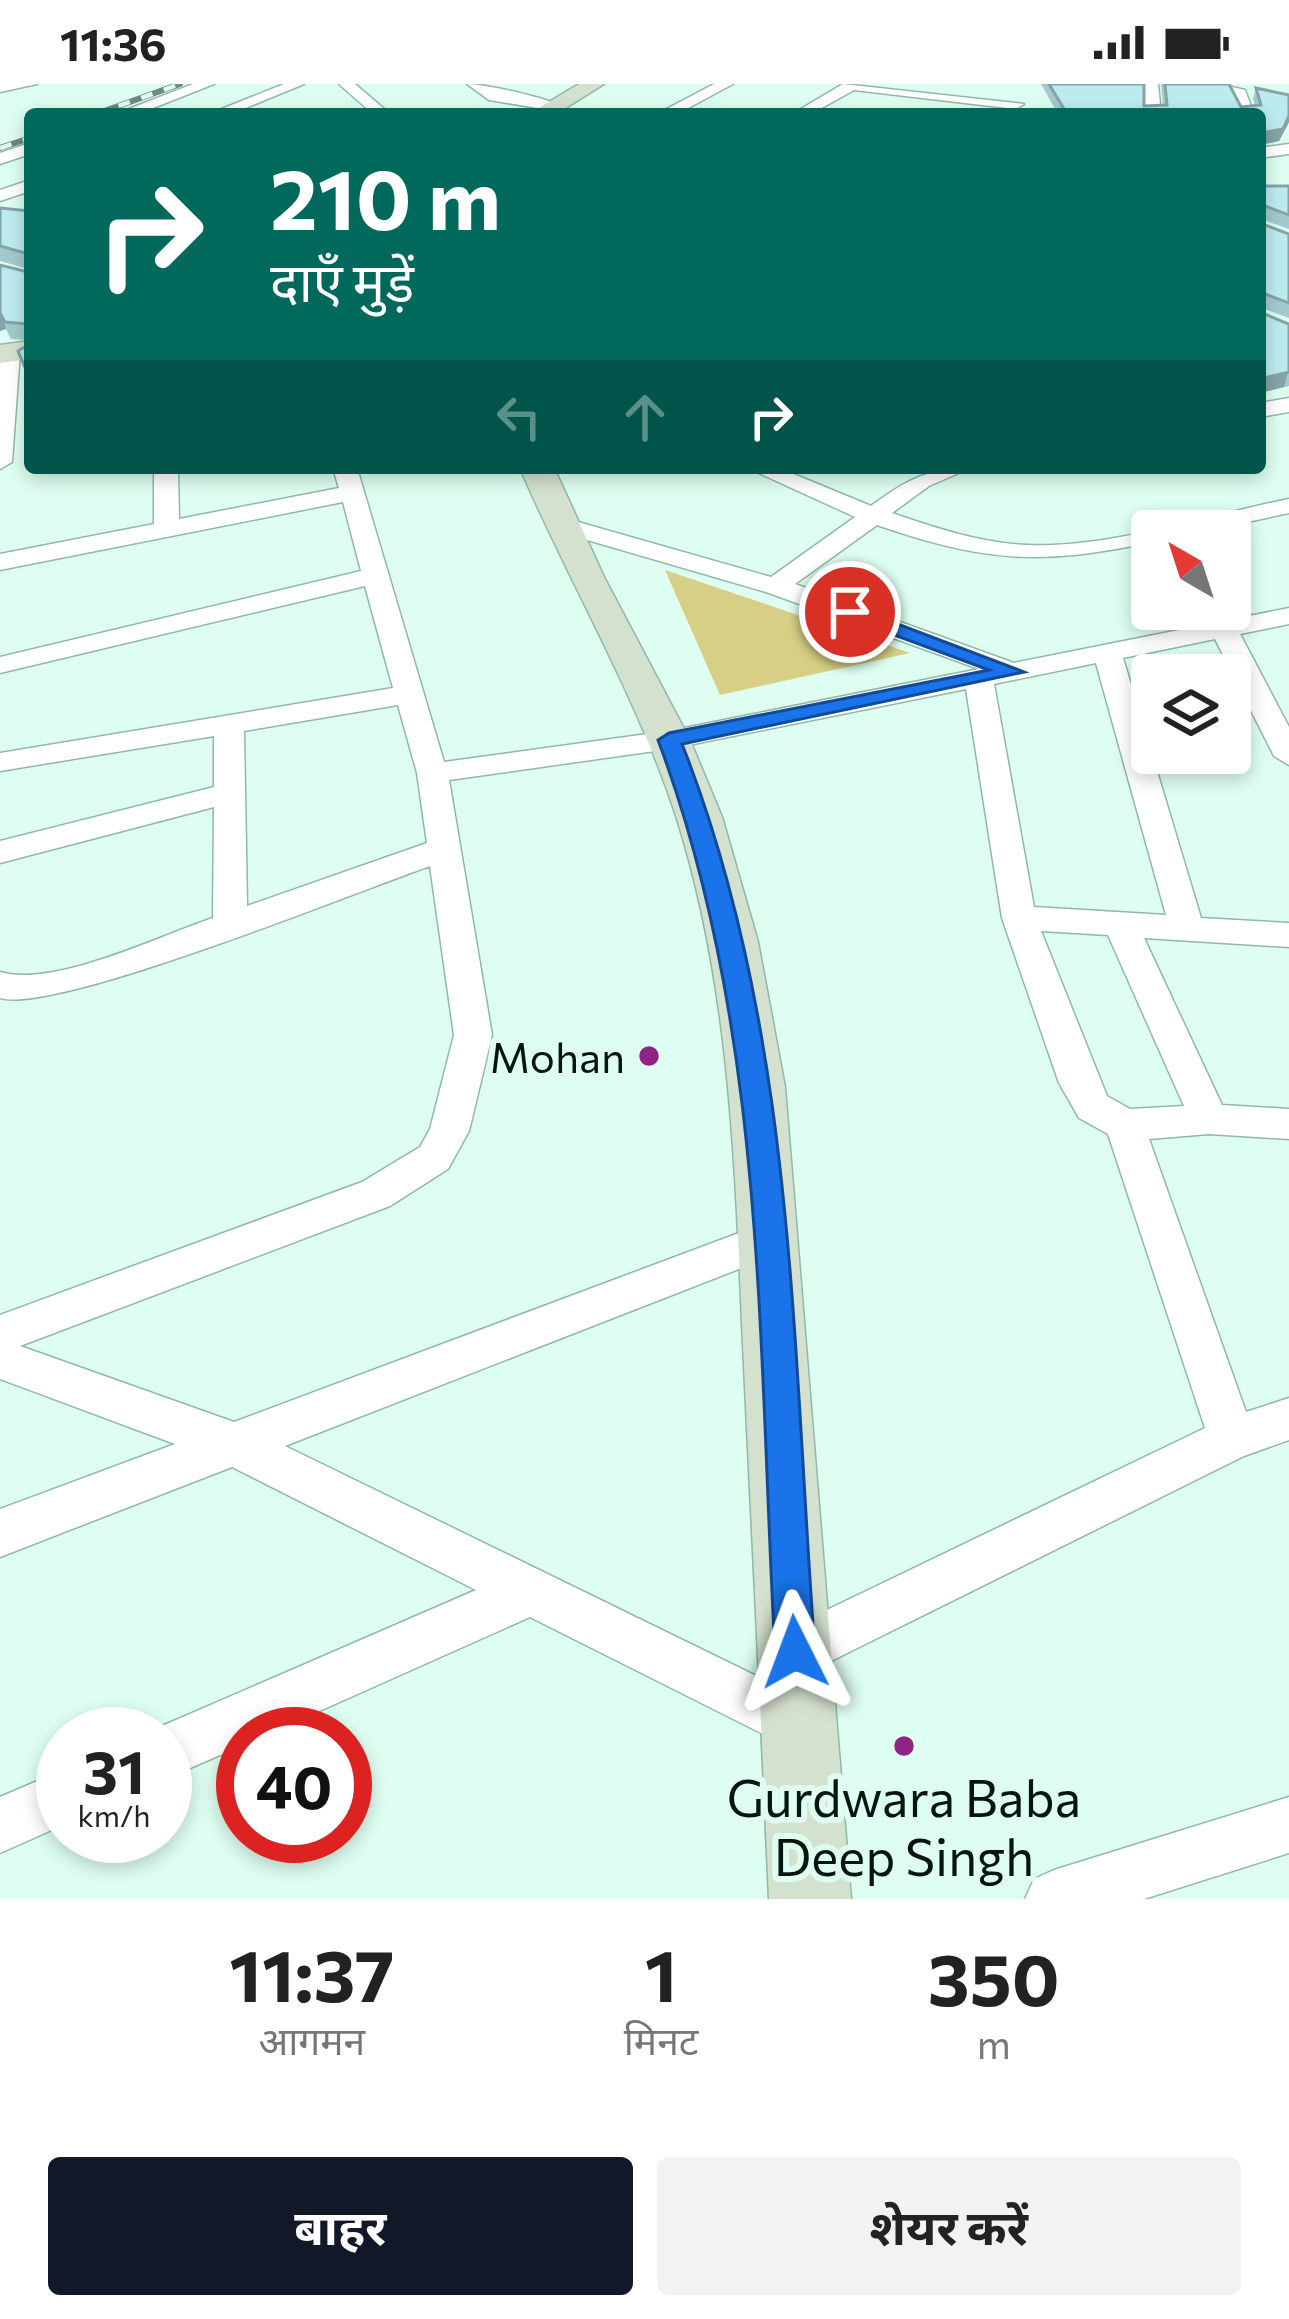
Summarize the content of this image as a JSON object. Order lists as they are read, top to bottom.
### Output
{
  "places": ["Mohan", "Gurdwara Baba Deep Singh"],
  "north": "top left",
  "page": {
    "status": "11:36",
    "turn": ["210 m", "दाएँ मुड़ें"],
    "speed": "31 km/h",
    "limit": "40",
    "eta": [
      "11:37",
      "आगमन",
      "1",
      "मिनट",
      "350",
      "m"
    ],
    "buttons": ["बाहर", "शेयर करें"]
  }
}
